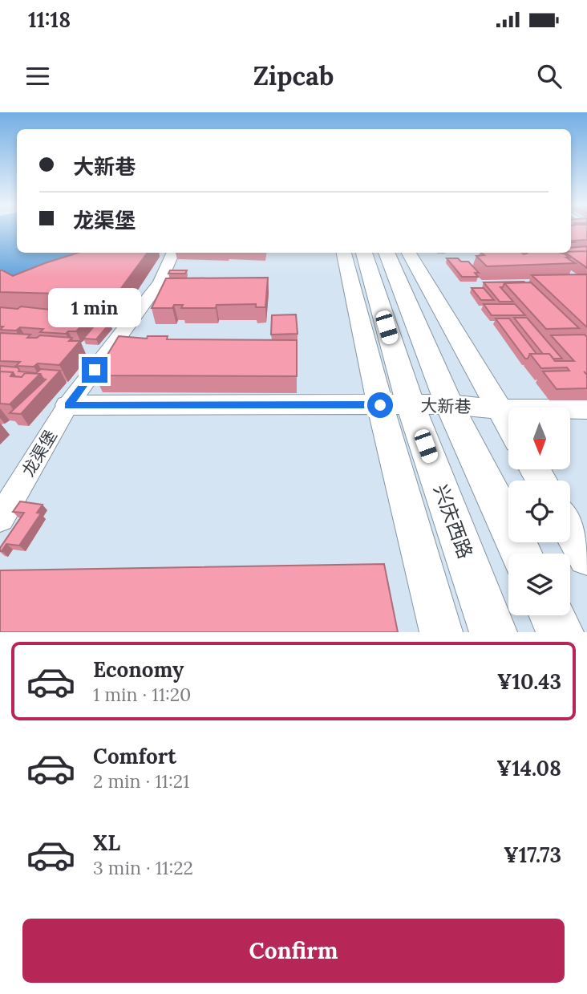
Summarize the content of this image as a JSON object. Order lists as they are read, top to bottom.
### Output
{
  "streets": {
    "main road": ["兴庆西路"],
    "street": ["大新巷", "龙渠堡"]
  },
  "crossings": [
    ["大新巷", "龙渠堡"],
    ["大新巷", "兴庆西路"]
  ],
  "north": "bottom",
  "page": {
    "status": "11:18",
    "header": "Zipcab",
    "banner": ["大新巷", "龙渠堡"],
    "bubble": "1 min",
    "list": [
      {
        "name": "Economy",
        "note": "1 min · 11:20",
        "value": "¥10.43"
      },
      {
        "name": "Comfort",
        "note": "2 min · 11:21",
        "value": "¥14.08"
      },
      {
        "name": "XL",
        "note": "3 min · 11:22",
        "value": "¥17.73"
      }
    ],
    "buttons": "Confirm"
  }
}
